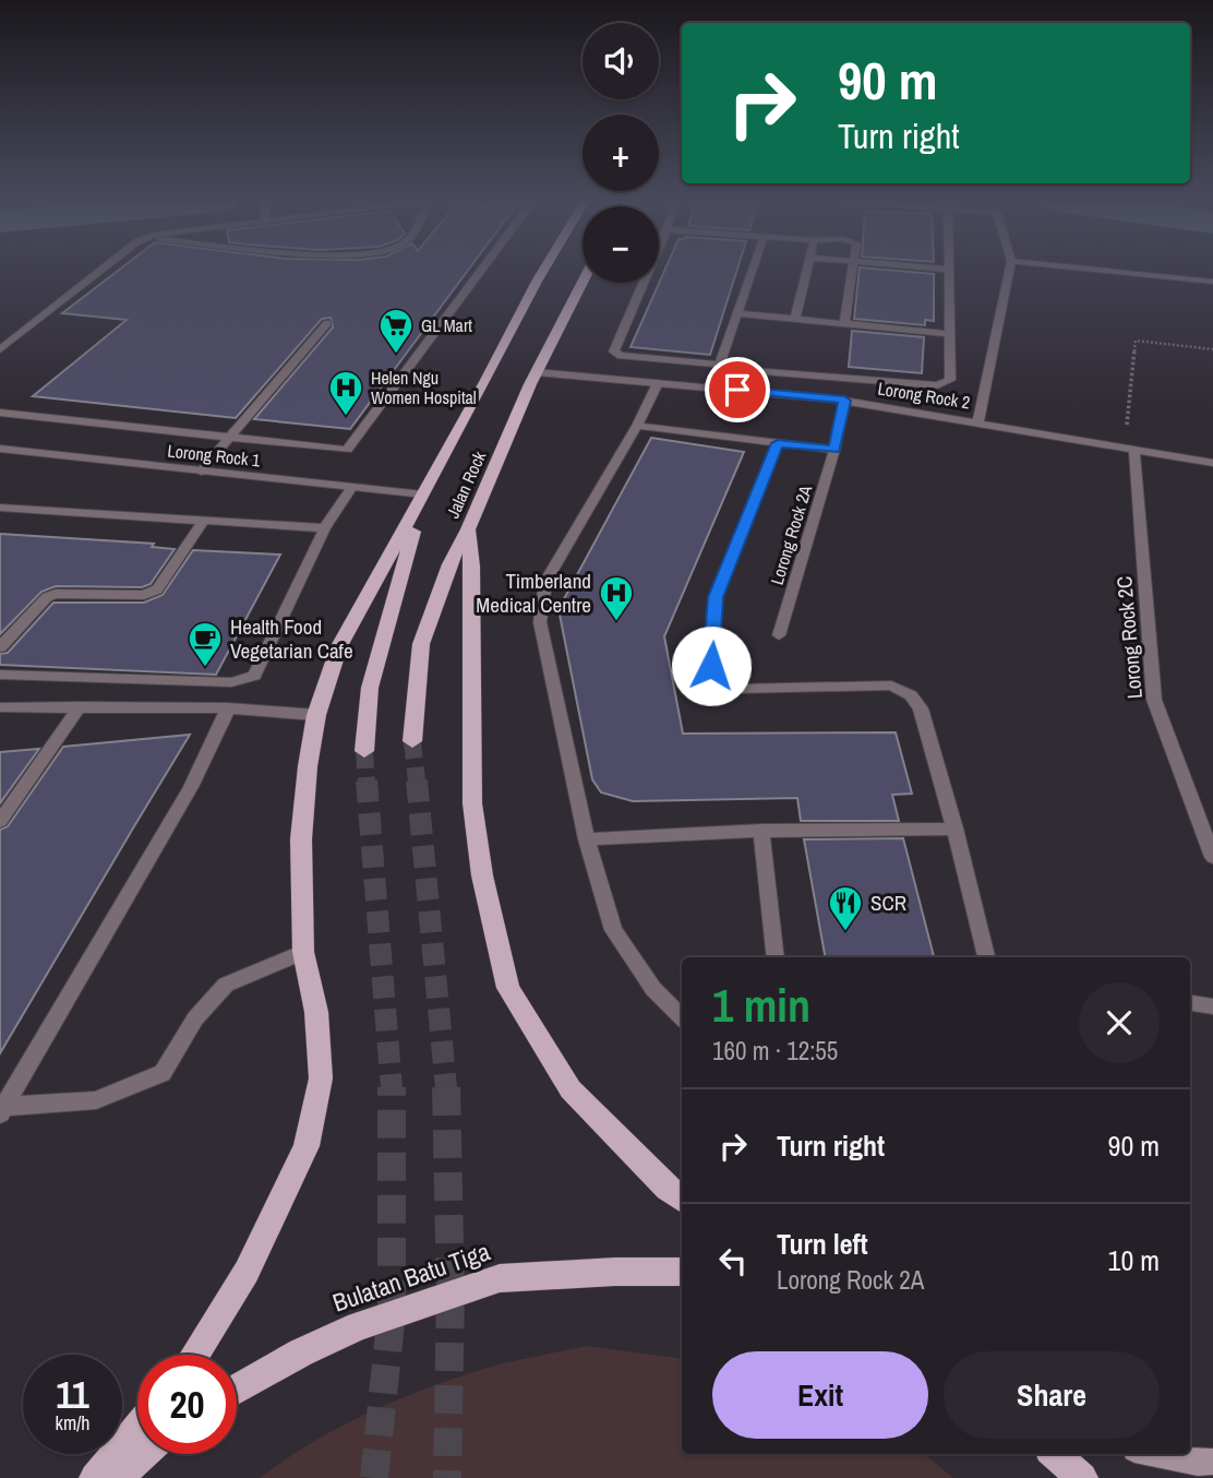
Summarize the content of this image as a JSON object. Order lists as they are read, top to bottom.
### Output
{
  "streets": {
    "main road": ["Jalan Rock", "Bulatan Batu Tiga"],
    "street": [
      "Lorong Rock 2",
      "Lorong Rock 1",
      "Lorong Rock 2A",
      "Lorong Rock 2C"
    ]
  },
  "crossings": [
    ["Lorong Rock 2", "Jalan Rock"],
    ["Lorong Rock 2", "Lorong Rock 2A"],
    ["Lorong Rock 2", "Lorong Rock 2C"],
    ["Lorong Rock 1", "Jalan Rock"]
  ],
  "places": {
    "supermarket": ["GL Mart"],
    "hospital": ["Helen Ngu Women Hospital", "Timberland Medical Centre"],
    "cafe": ["Health Food Vegetarian Cafe"],
    "restaurant": ["SCR"]
  },
  "page": {
    "map_buttons": ["+", "−"],
    "turn": ["90 m", "Turn right"],
    "heading": ["1 min", "160 m · 12:55"],
    "list": [
      {
        "name": "Turn right",
        "value": "90 m"
      },
      {
        "name": "Turn left",
        "note": "Lorong Rock 2A",
        "value": "10 m"
      }
    ],
    "buttons": ["Exit", "Share"],
    "speed": "11 km/h",
    "limit": "20"
  }
}
